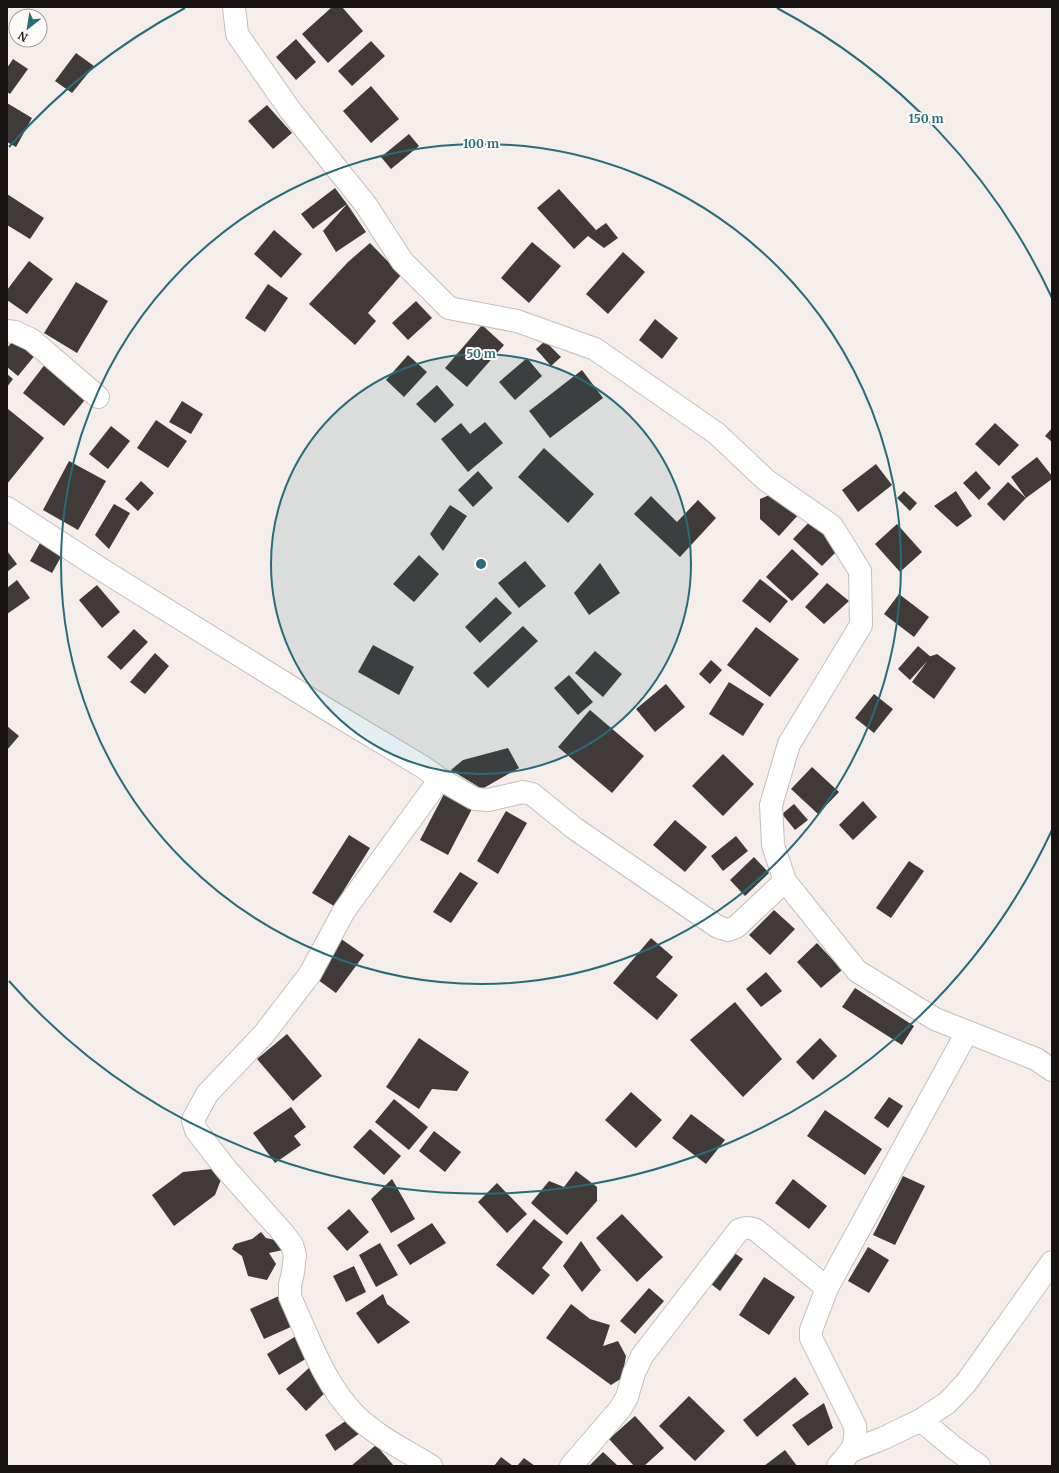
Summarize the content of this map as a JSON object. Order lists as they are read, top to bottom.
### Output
{
  "north": "bottom left",
  "rings": ["150 m", "100 m", "50 m"]
}
